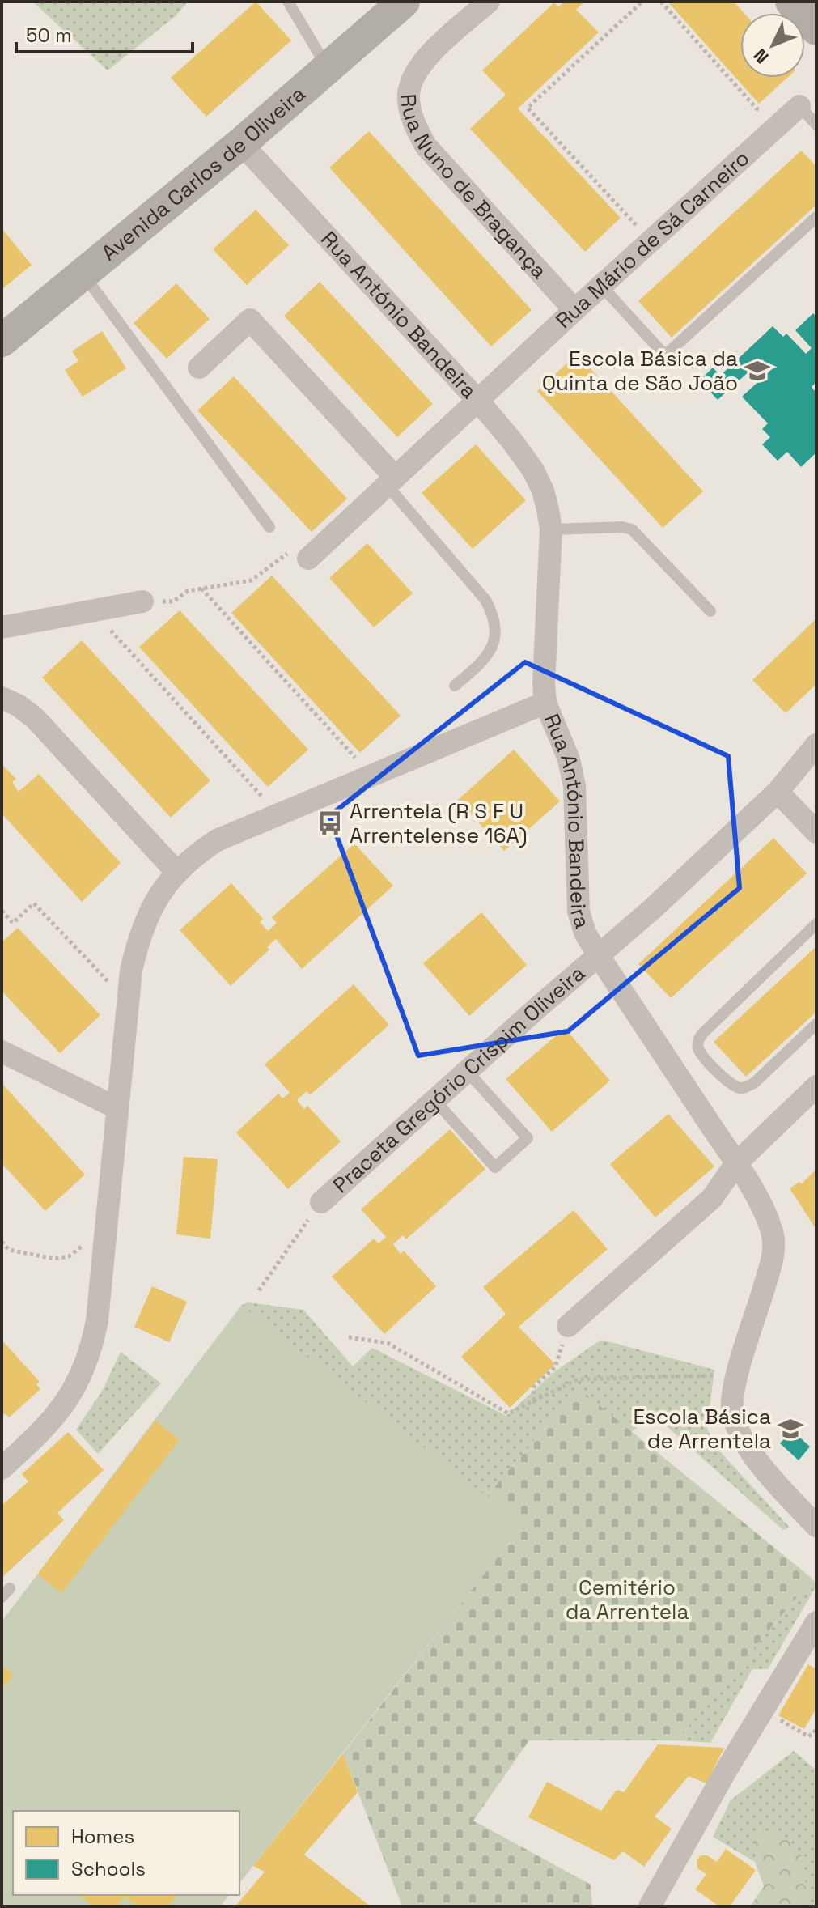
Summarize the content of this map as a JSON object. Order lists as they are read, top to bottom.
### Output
{
  "streets": {
    "main road": ["Avenida Carlos de Oliveira"],
    "street": [
      "Rua Nuno de Bragança",
      "Rua Mário de Sá Carneiro",
      "Rua António Bandeira",
      "Praceta Gregório Crispim Oliveira"
    ]
  },
  "crossings": [
    ["Avenida Carlos de Oliveira", "Rua António Bandeira"],
    ["Rua Nuno de Bragança", "Rua Mário de Sá Carneiro"],
    ["Rua Mário de Sá Carneiro", "Rua António Bandeira"],
    ["Rua António Bandeira", "Praceta Gregório Crispim Oliveira"]
  ],
  "parks": ["Cemitério da Arrentela"],
  "places": {
    "school or university": ["Escola Básica da Quinta de São João", "Escola Básica de Arrentela"],
    "bus stop": ["Arrentela (R S F U Arrentelense 16A)"]
  },
  "legend": ["Homes", "Schools"],
  "scale_bar": "50 m",
  "north": "bottom left"
}
